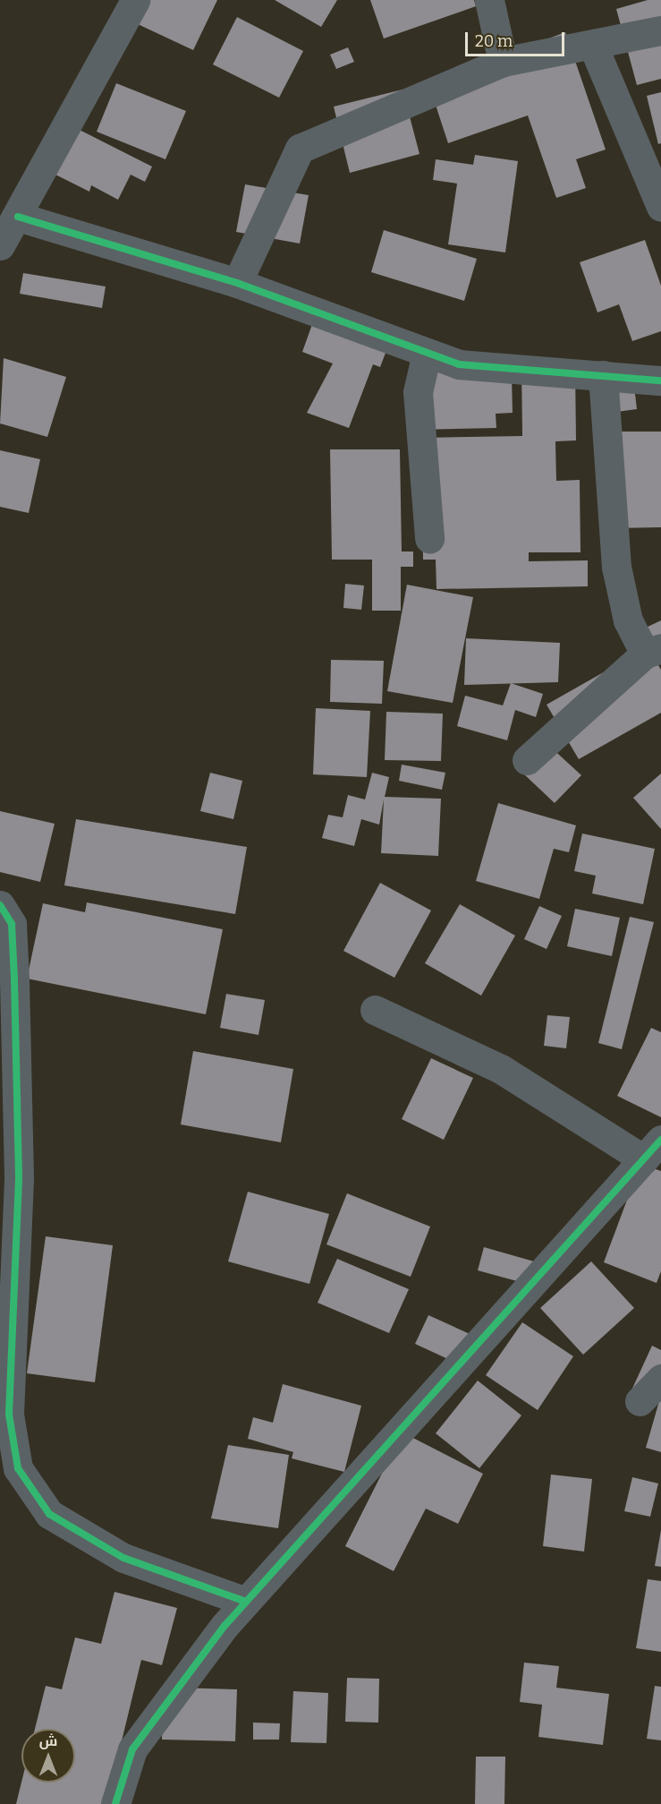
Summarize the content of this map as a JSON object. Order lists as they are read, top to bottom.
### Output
{
  "scale_bar": "20 m",
  "north": "top"
}
